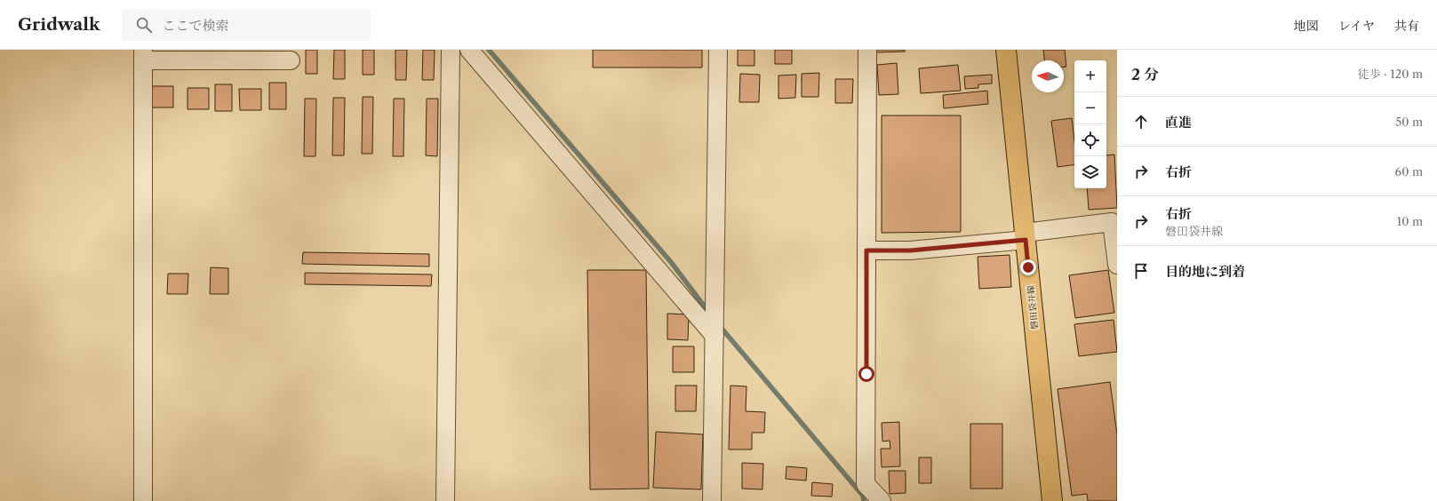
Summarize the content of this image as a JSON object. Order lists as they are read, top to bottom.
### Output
{
  "streets": {
    "main road": ["磐田袋井線"]
  },
  "north": "left",
  "page": {
    "header": "Gridwalk",
    "search": "ここで検索",
    "nav": ["地図", "レイヤ", "共有"],
    "heading": ["2 分", "徒歩 · 120 m"],
    "map_buttons": ["+", "−"],
    "list": [
      ["直進", "50 m"],
      ["右折", "60 m"],
      ["右折", "磐田袋井線", "10 m"],
      "目的地に到着"
    ]
  }
}
